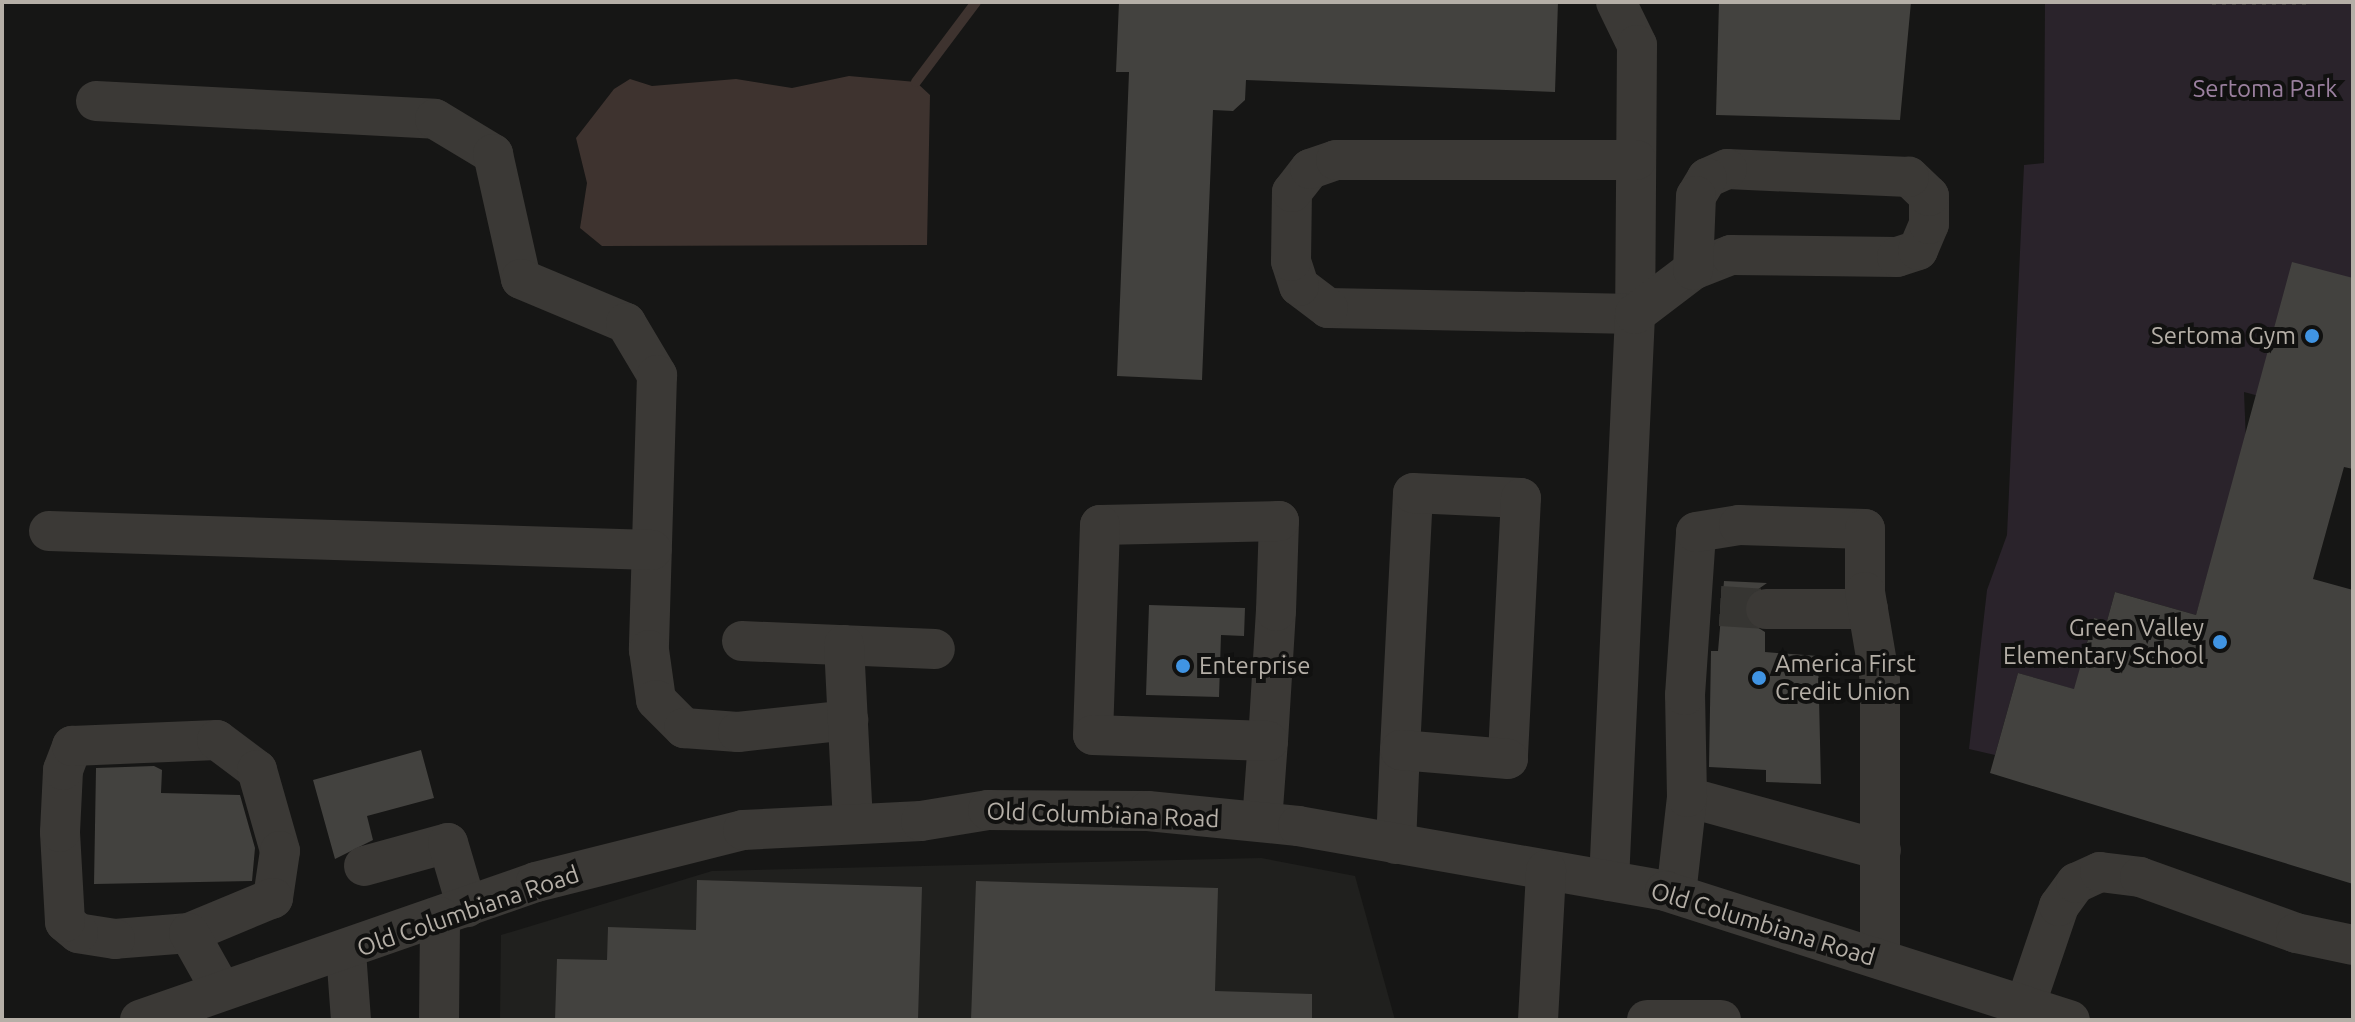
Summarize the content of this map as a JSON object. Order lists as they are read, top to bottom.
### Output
{
  "streets": {
    "lane": ["Old Columbiana Road"]
  },
  "parks": ["Sertoma Park"],
  "places": [
    "Sertoma Gym",
    "Green Valley Elementary School",
    "Enterprise",
    "America First Credit Union"
  ]
}
